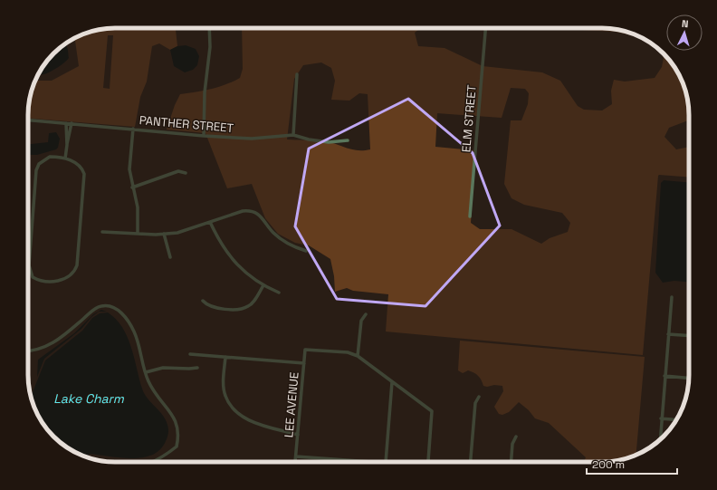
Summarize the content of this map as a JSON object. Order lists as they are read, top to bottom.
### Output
{
  "streets": {
    "street": ["ELM STREET", "PANTHER STREET", "LEE AVENUE"]
  },
  "water": ["Lake Charm"],
  "scale_bar": "200 m",
  "north": "top"
}
